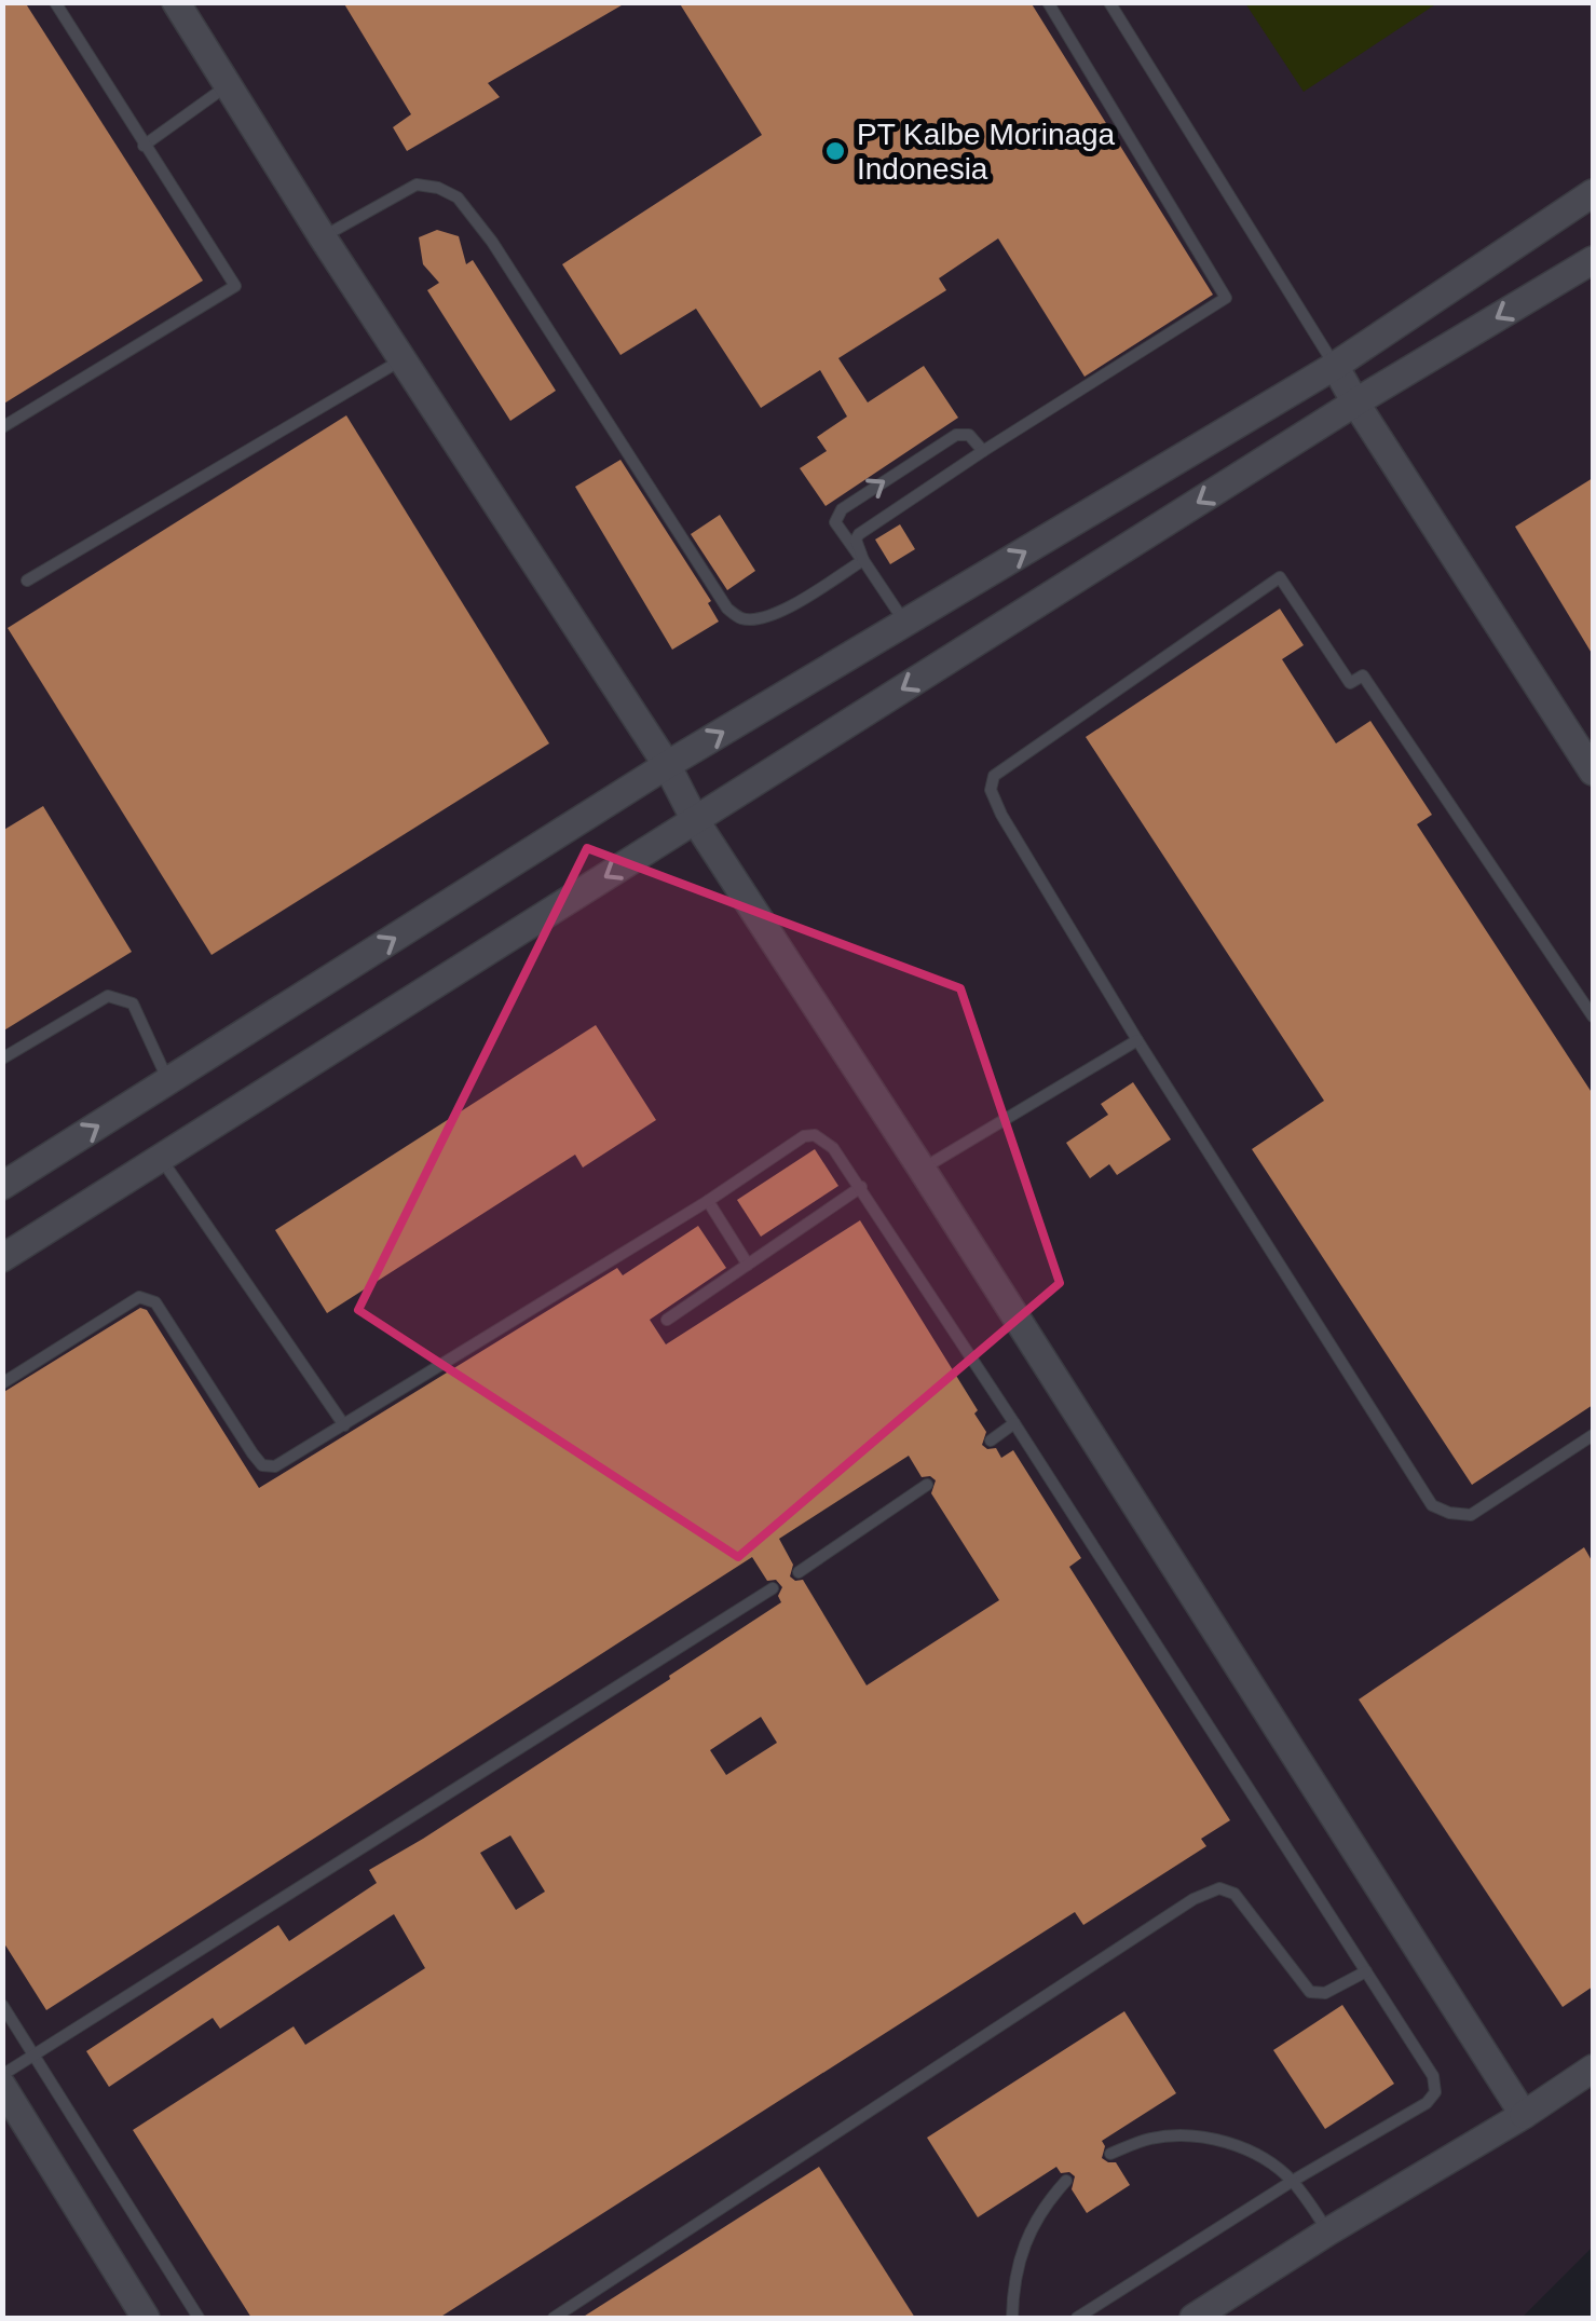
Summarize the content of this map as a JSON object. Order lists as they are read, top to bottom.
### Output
{
  "places": ["PT Kalbe Morinaga Indonesia"]
}
